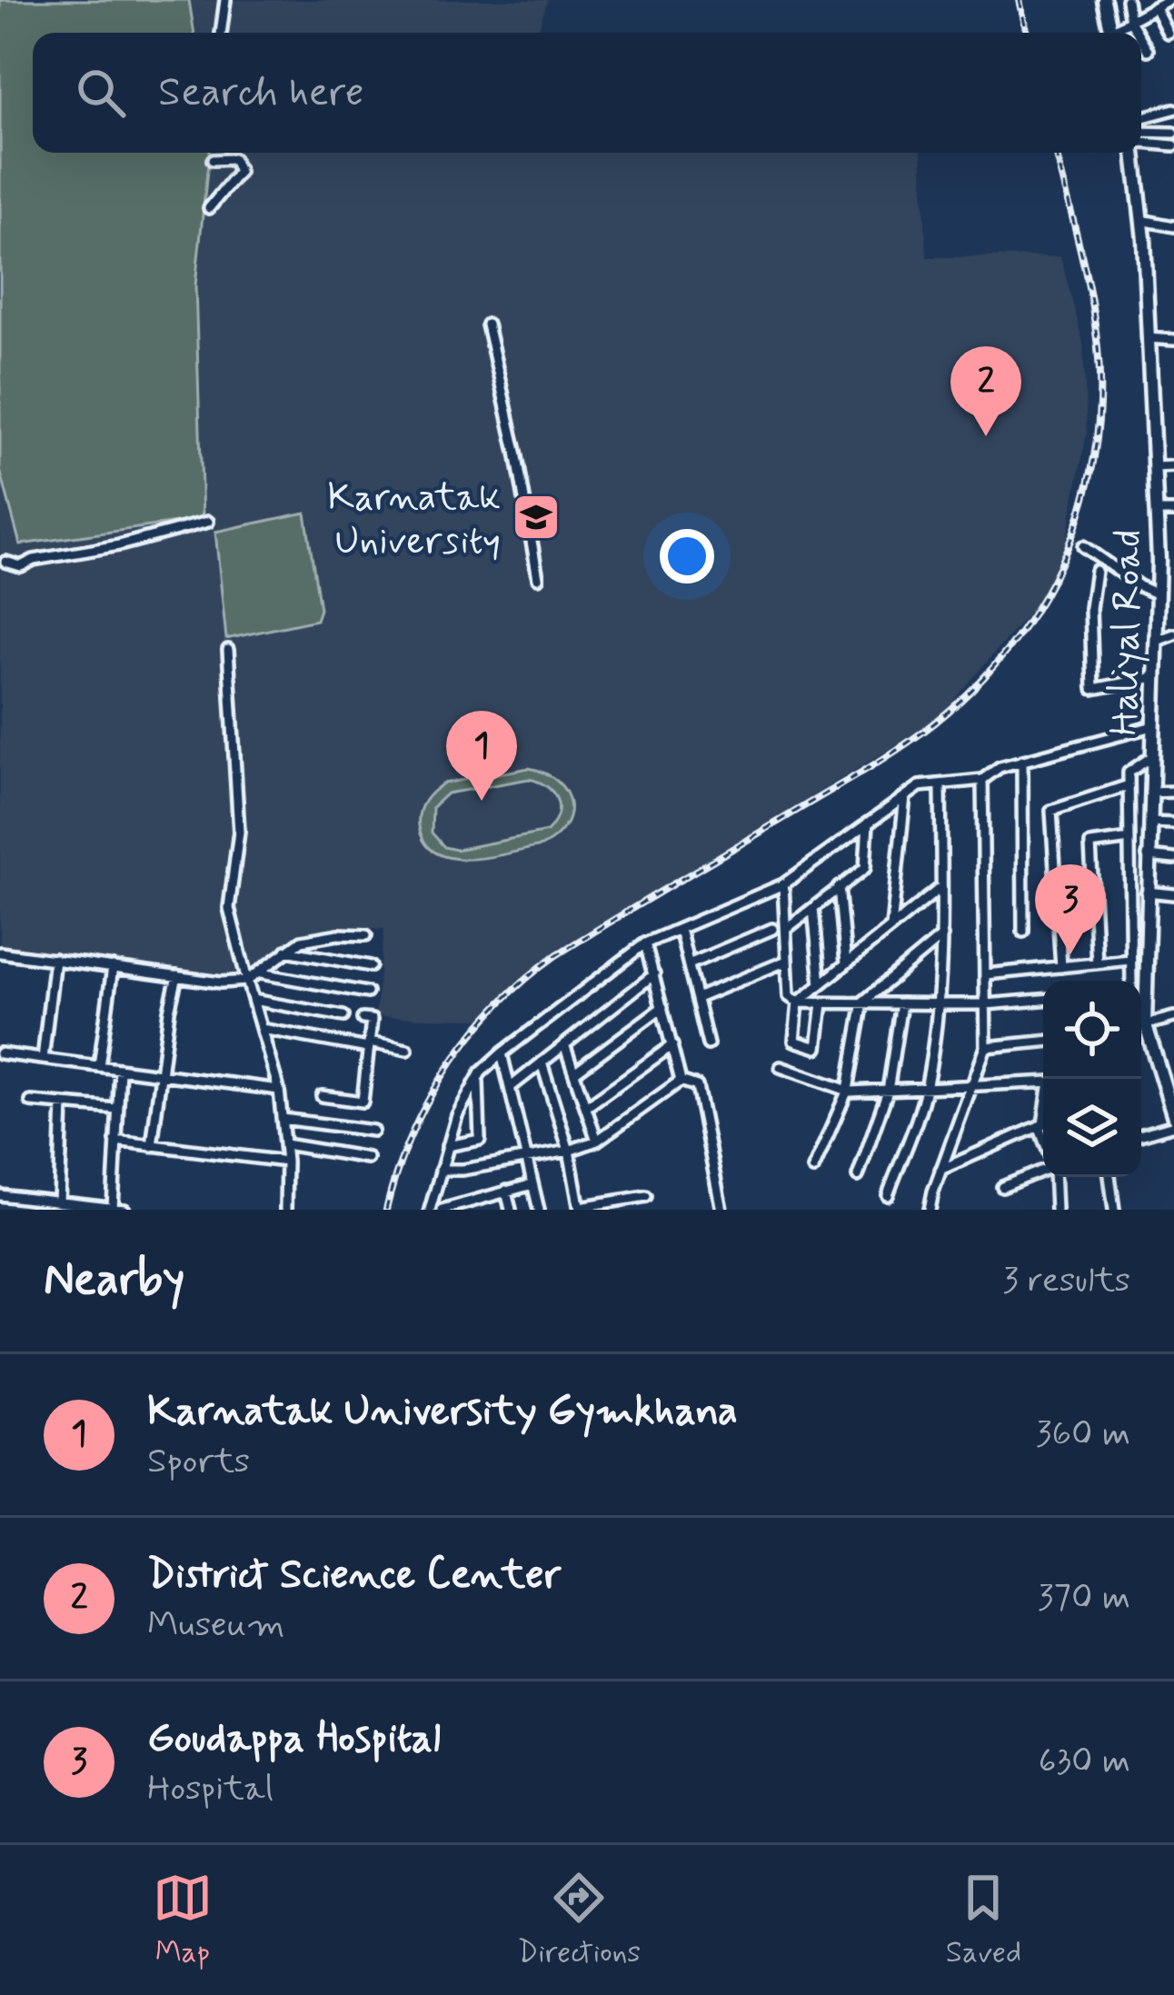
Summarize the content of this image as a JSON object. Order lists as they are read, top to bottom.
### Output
{
  "streets": {
    "main road": ["Haliyal Road"]
  },
  "places": {
    "school or university": ["Karnatak University"]
  },
  "page": {
    "search": "Search here",
    "pins": ["2", "1", "3"],
    "heading": ["Nearby", "3 results"],
    "list": [
      {
        "mark": "1",
        "name": "Karnatak University Gymkhana",
        "note": "Sports",
        "value": "360 m"
      },
      {
        "mark": "2",
        "name": "District Science Center",
        "note": "Museum",
        "value": "370 m"
      },
      {
        "mark": "3",
        "name": "Goudappa Hospital",
        "note": "Hospital",
        "value": "630 m"
      }
    ],
    "nav": ["Map", "Directions", "Saved"]
  }
}
